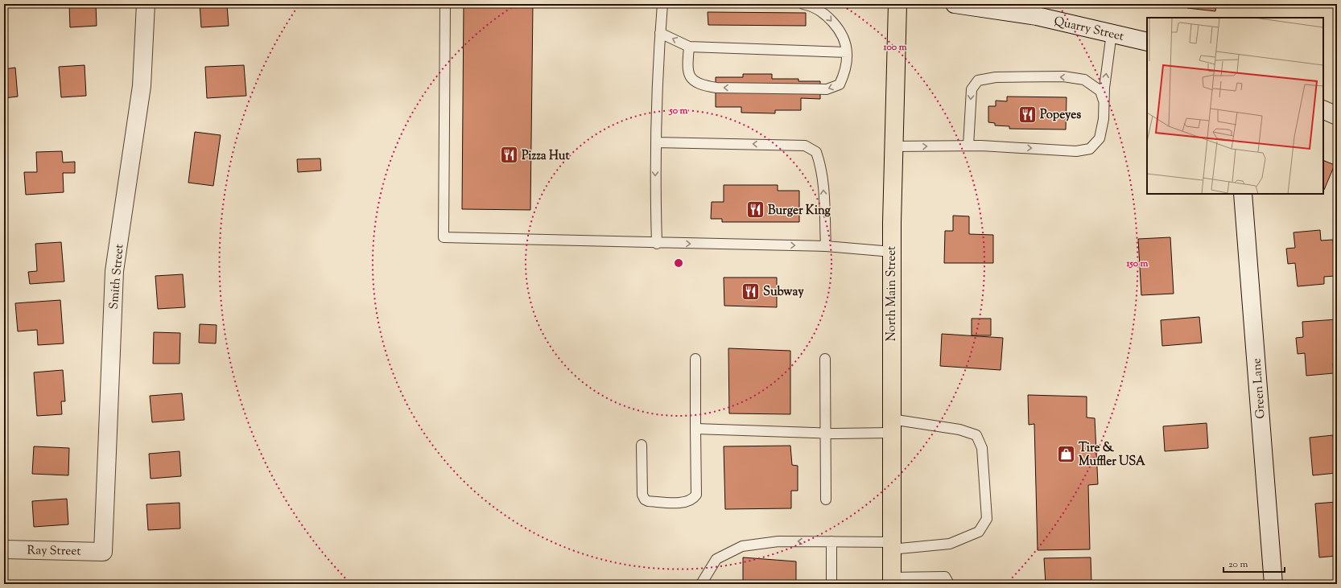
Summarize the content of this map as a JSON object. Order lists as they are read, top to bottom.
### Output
{
  "streets": {
    "highway": ["North Main Street"],
    "street": [
      "Quarry Street",
      "Smith Street",
      "Green Lane",
      "Ray Street"
    ]
  },
  "crossings": [
    ["Smith Street", "Ray Street"]
  ],
  "places": {
    "restaurant": [
      "Popeyes",
      "Pizza Hut",
      "Burger King",
      "Subway"
    ],
    "shop": ["Tire & Muffler USA"]
  },
  "scale_bar": "20 m",
  "rings": ["100 m", "50 m", "150 m"]
}
